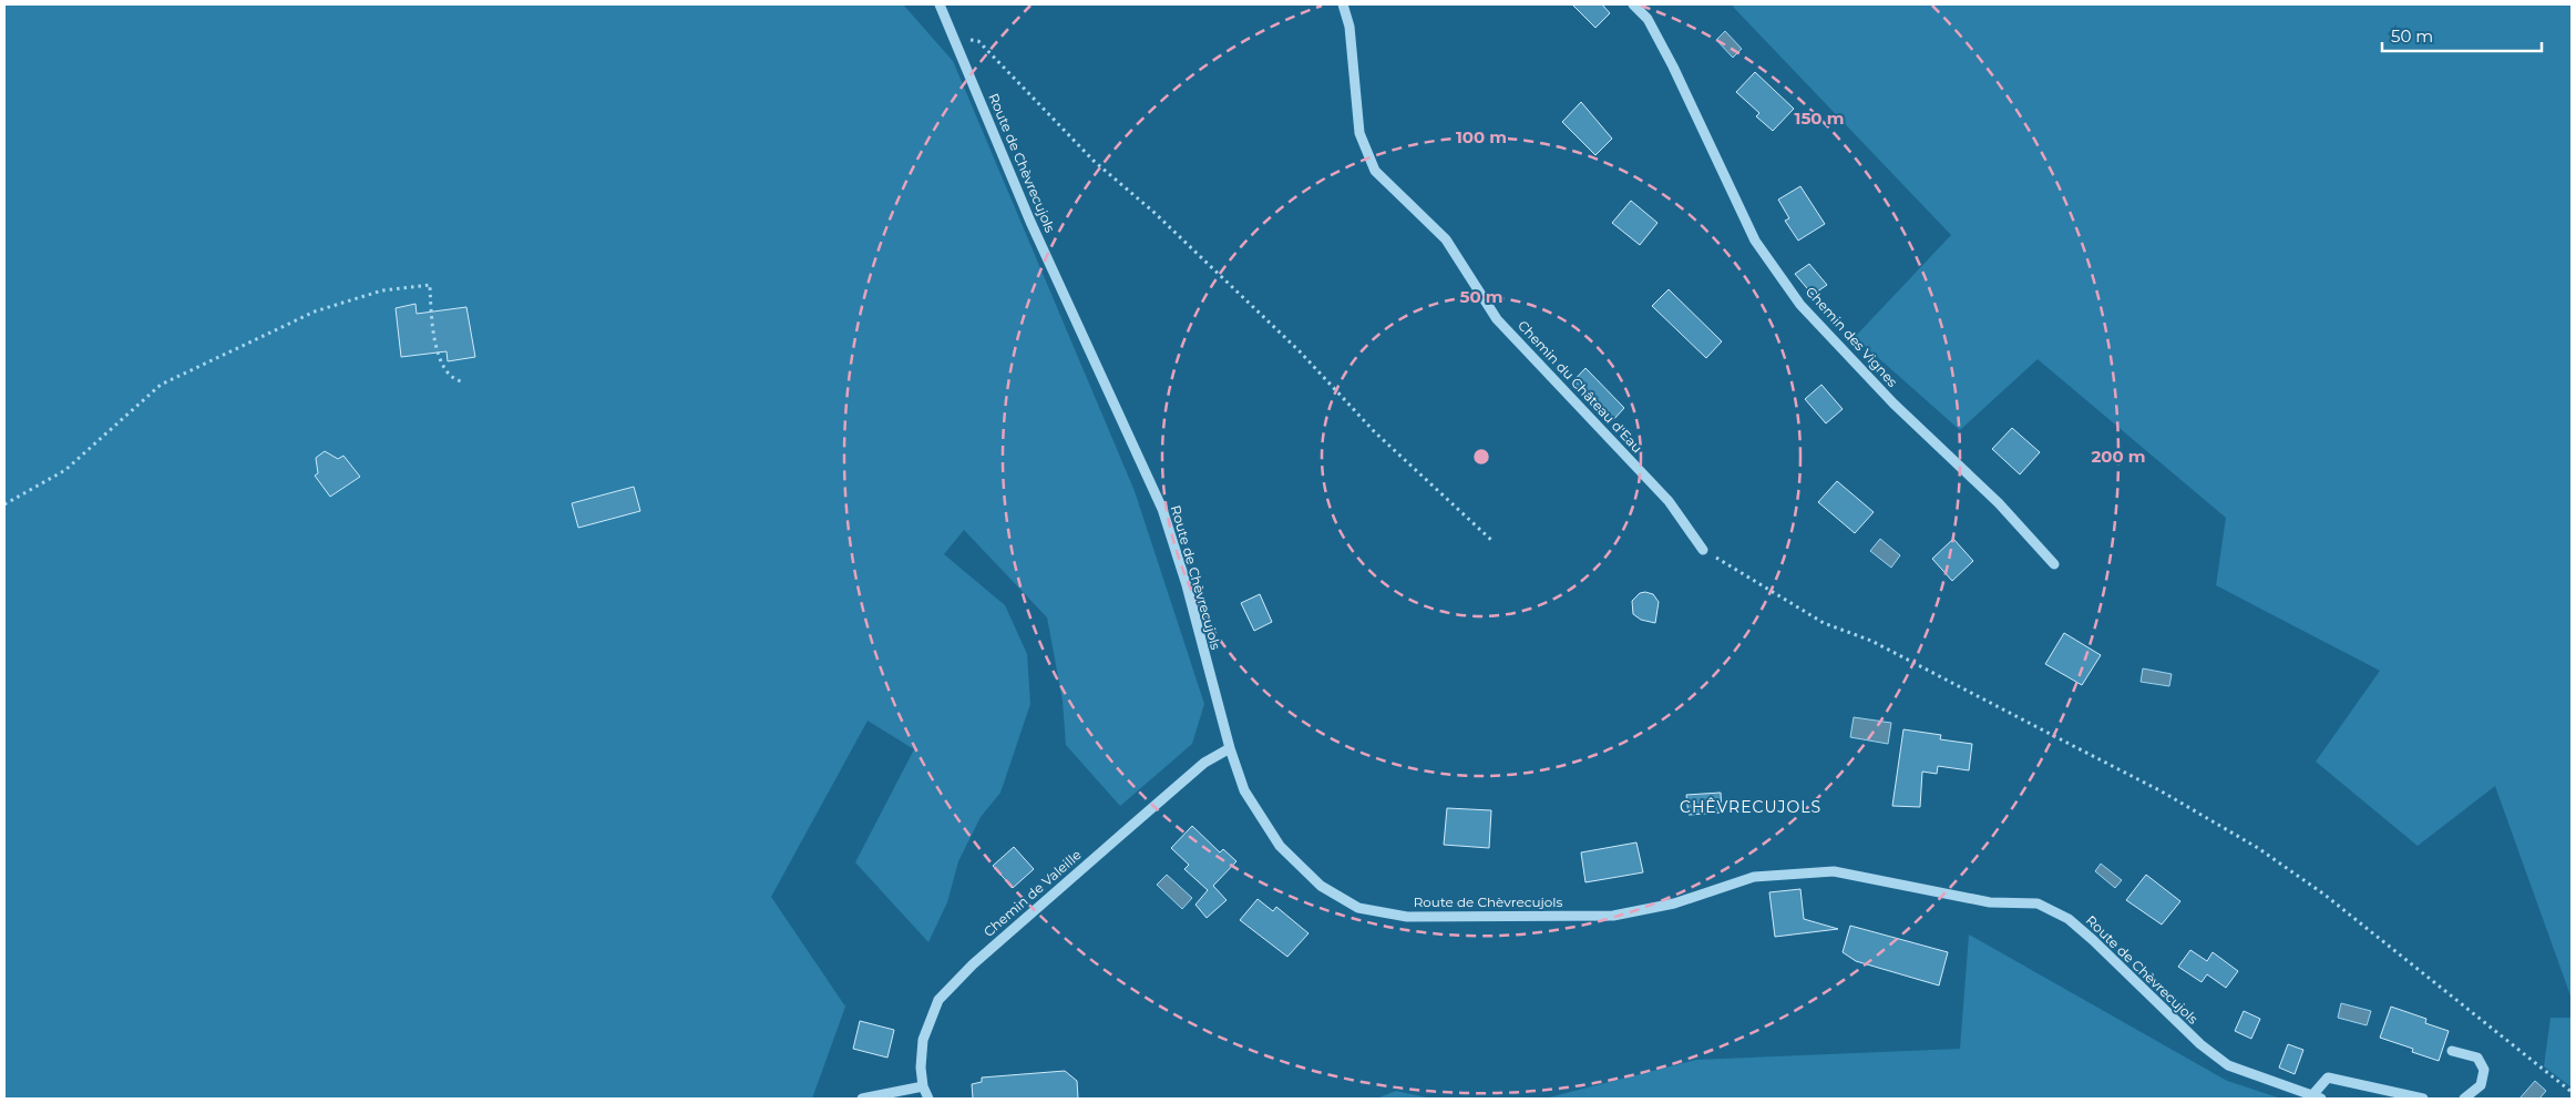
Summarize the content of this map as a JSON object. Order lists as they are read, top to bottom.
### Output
{
  "streets": {
    "street": [
      "Route de Chèvrecujols",
      "Chemin des Vignes",
      "Chemin du Château d'Eau",
      "Chemin de Valeille"
    ]
  },
  "crossings": [
    ["Route de Chèvrecujols", "Chemin de Valeille"]
  ],
  "districts": ["CHÊVRECUJOLS"],
  "scale_bar": "50 m",
  "rings": [
    "150 m",
    "100 m",
    "50 m",
    "200 m"
  ]
}
